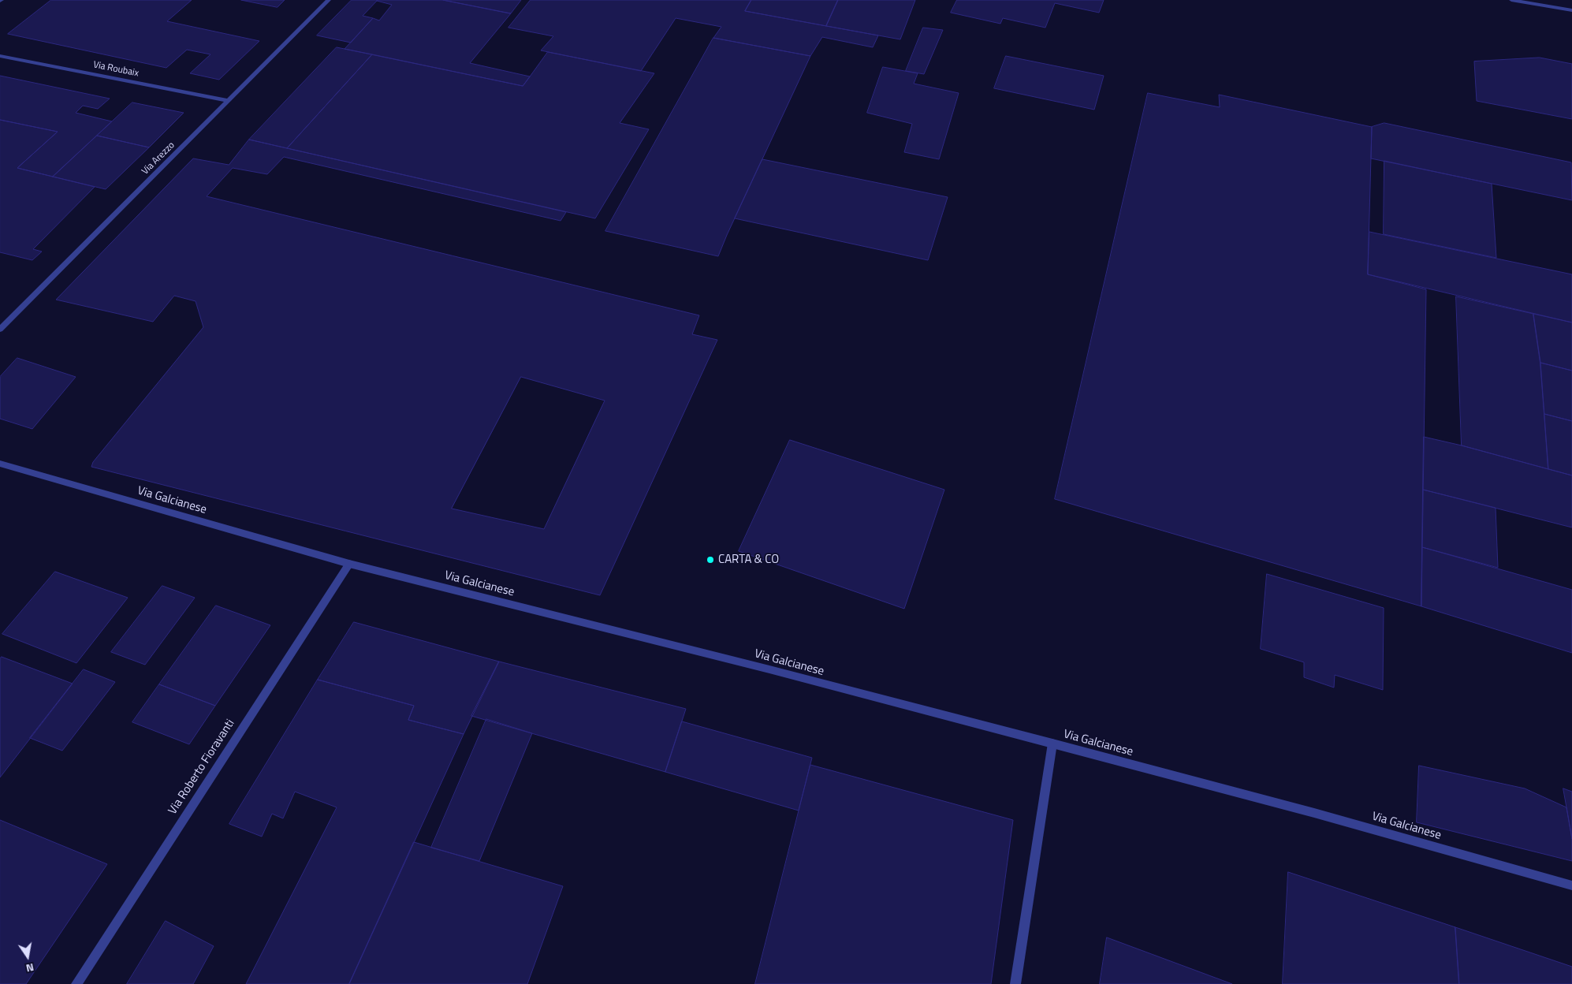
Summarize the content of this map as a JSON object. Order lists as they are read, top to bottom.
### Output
{
  "streets": {
    "street": [
      "Via Roubaix",
      "Via Arezzo",
      "Via Galcianese",
      "Via Roberto Fioravanti"
    ]
  },
  "crossings": [
    ["Via Roubaix", "Via Arezzo"],
    ["Via Galcianese", "Via Roberto Fioravanti"]
  ],
  "places": ["CARTA & CO"],
  "north": "bottom"
}
